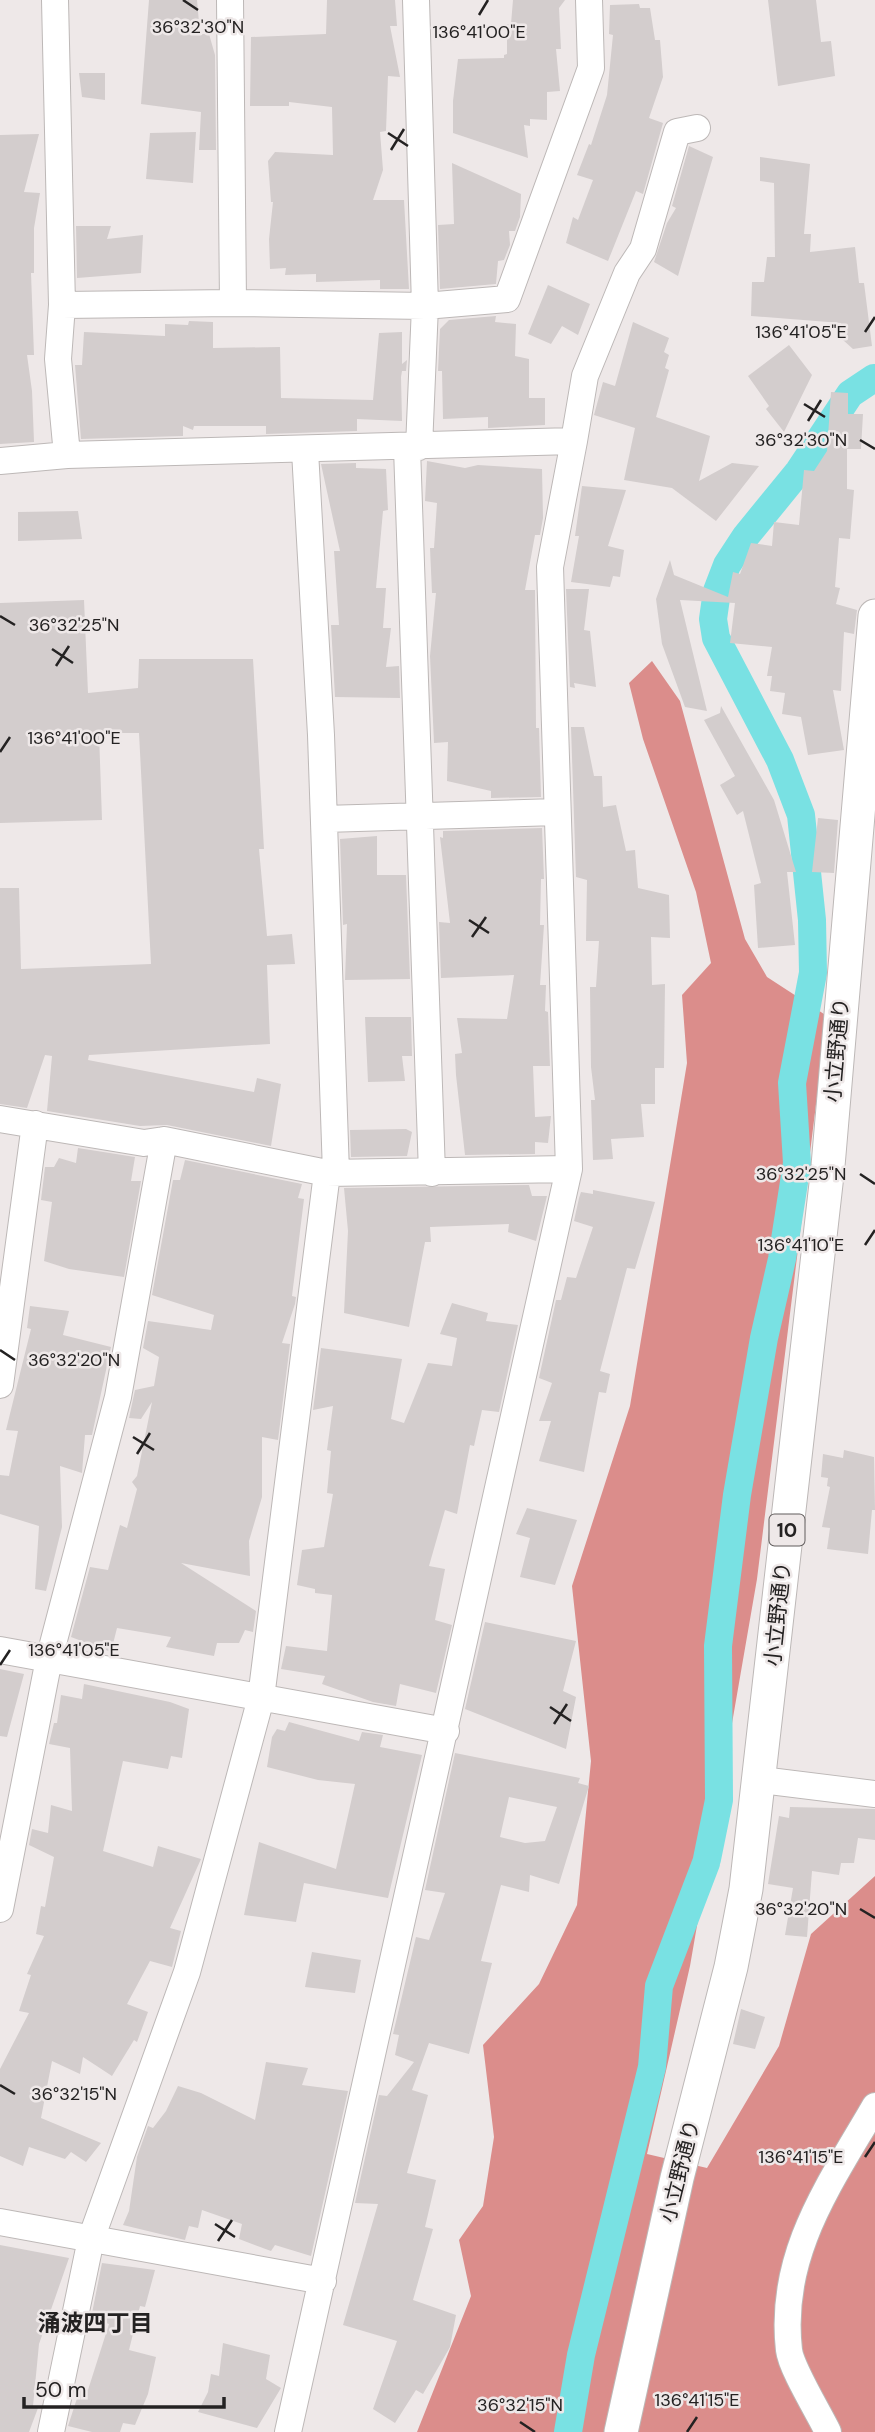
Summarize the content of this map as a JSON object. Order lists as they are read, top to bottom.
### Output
{
  "streets": {
    "main road": ["小立野通り", "10"]
  },
  "districts": ["涌波四丁目"],
  "scale_bar": "50 m",
  "coordinates": [
    "36°32'30\"N",
    "136°41'00\"E",
    "136°41'05\"E",
    "36°32'25\"N",
    "136°41'10\"E",
    "36°32'20\"N",
    "36°32'15\"N",
    "136°41'15\"E"
  ]
}
